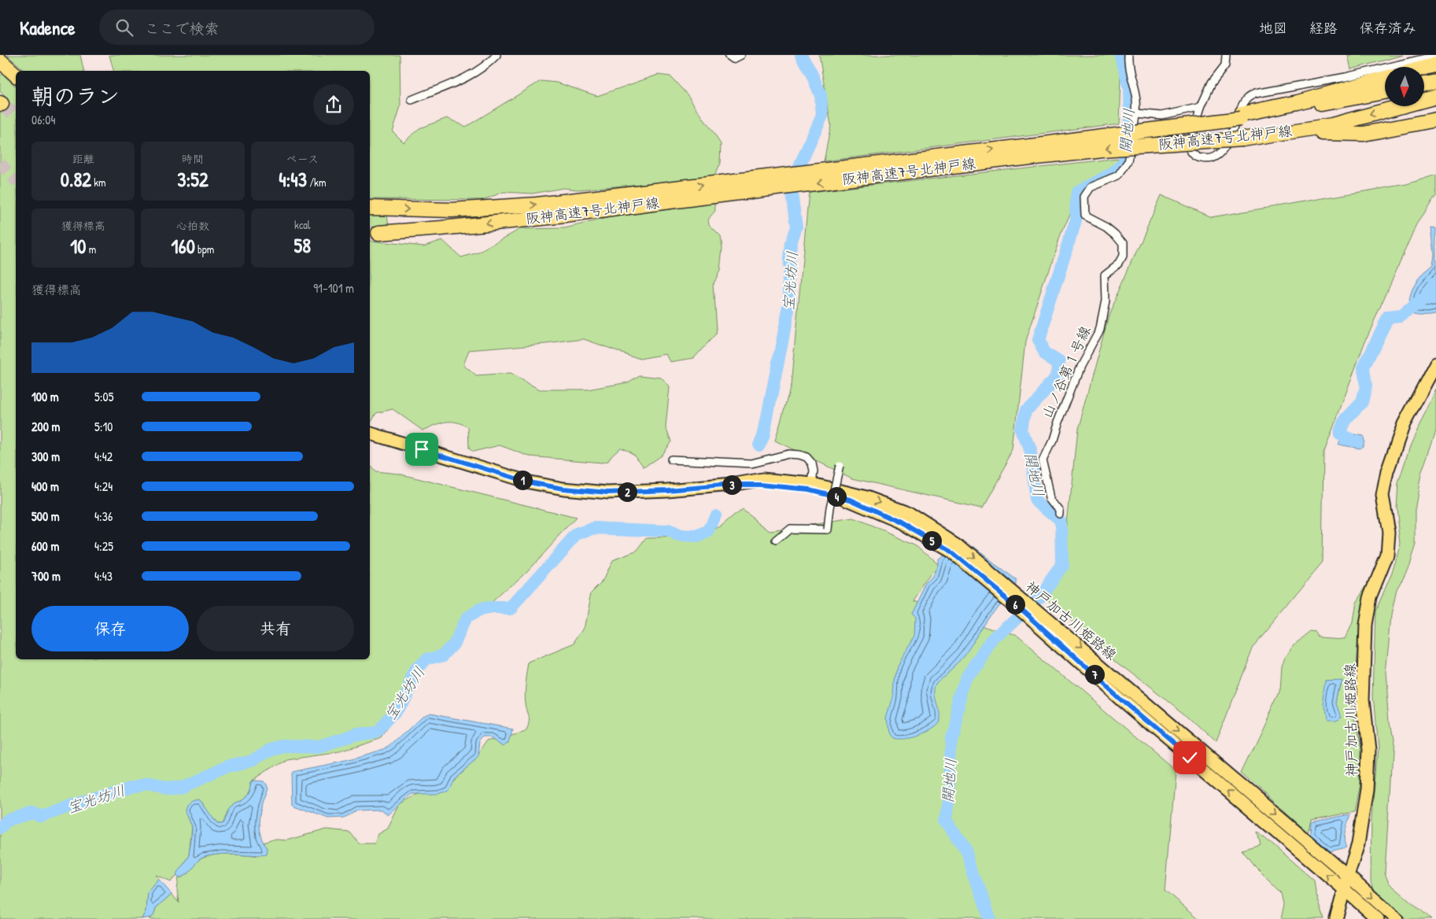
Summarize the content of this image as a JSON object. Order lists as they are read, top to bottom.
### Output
{
  "streets": {
    "highway": ["阪神高速7号北神戸線"],
    "main road": ["神戸加古川姫路線"],
    "street": ["山ノ谷第１号線"]
  },
  "water": ["開地川", "宝光坊川"],
  "north": "bottom",
  "page": {
    "header": "Kadence",
    "search": "ここで検索",
    "nav": ["地図", "経路", "保存済み"],
    "heading": ["朝のラン", "06:04"],
    "stats": [
      ["距離", "0.82 km"],
      ["時間", "3:52"],
      ["ペース", "4:43 /km"],
      ["獲得標高", "10 m"],
      ["心拍数", "160 bpm"],
      ["kcal", "58"]
    ],
    "chart": ["獲得標高", "91–101 m"],
    "list": [
      {
        "name": "100 m",
        "note": "5:05"
      },
      {
        "name": "200 m",
        "note": "5:10"
      },
      {
        "name": "300 m",
        "note": "4:42"
      },
      {
        "name": "400 m",
        "note": "4:24"
      },
      {
        "name": "500 m",
        "note": "4:36"
      },
      {
        "name": "600 m",
        "note": "4:25"
      },
      {
        "name": "700 m",
        "note": "4:43"
      }
    ],
    "pins": [
      "1",
      "3",
      "2",
      "4",
      "5",
      "6",
      "7"
    ],
    "buttons": ["保存", "共有"]
  }
}
